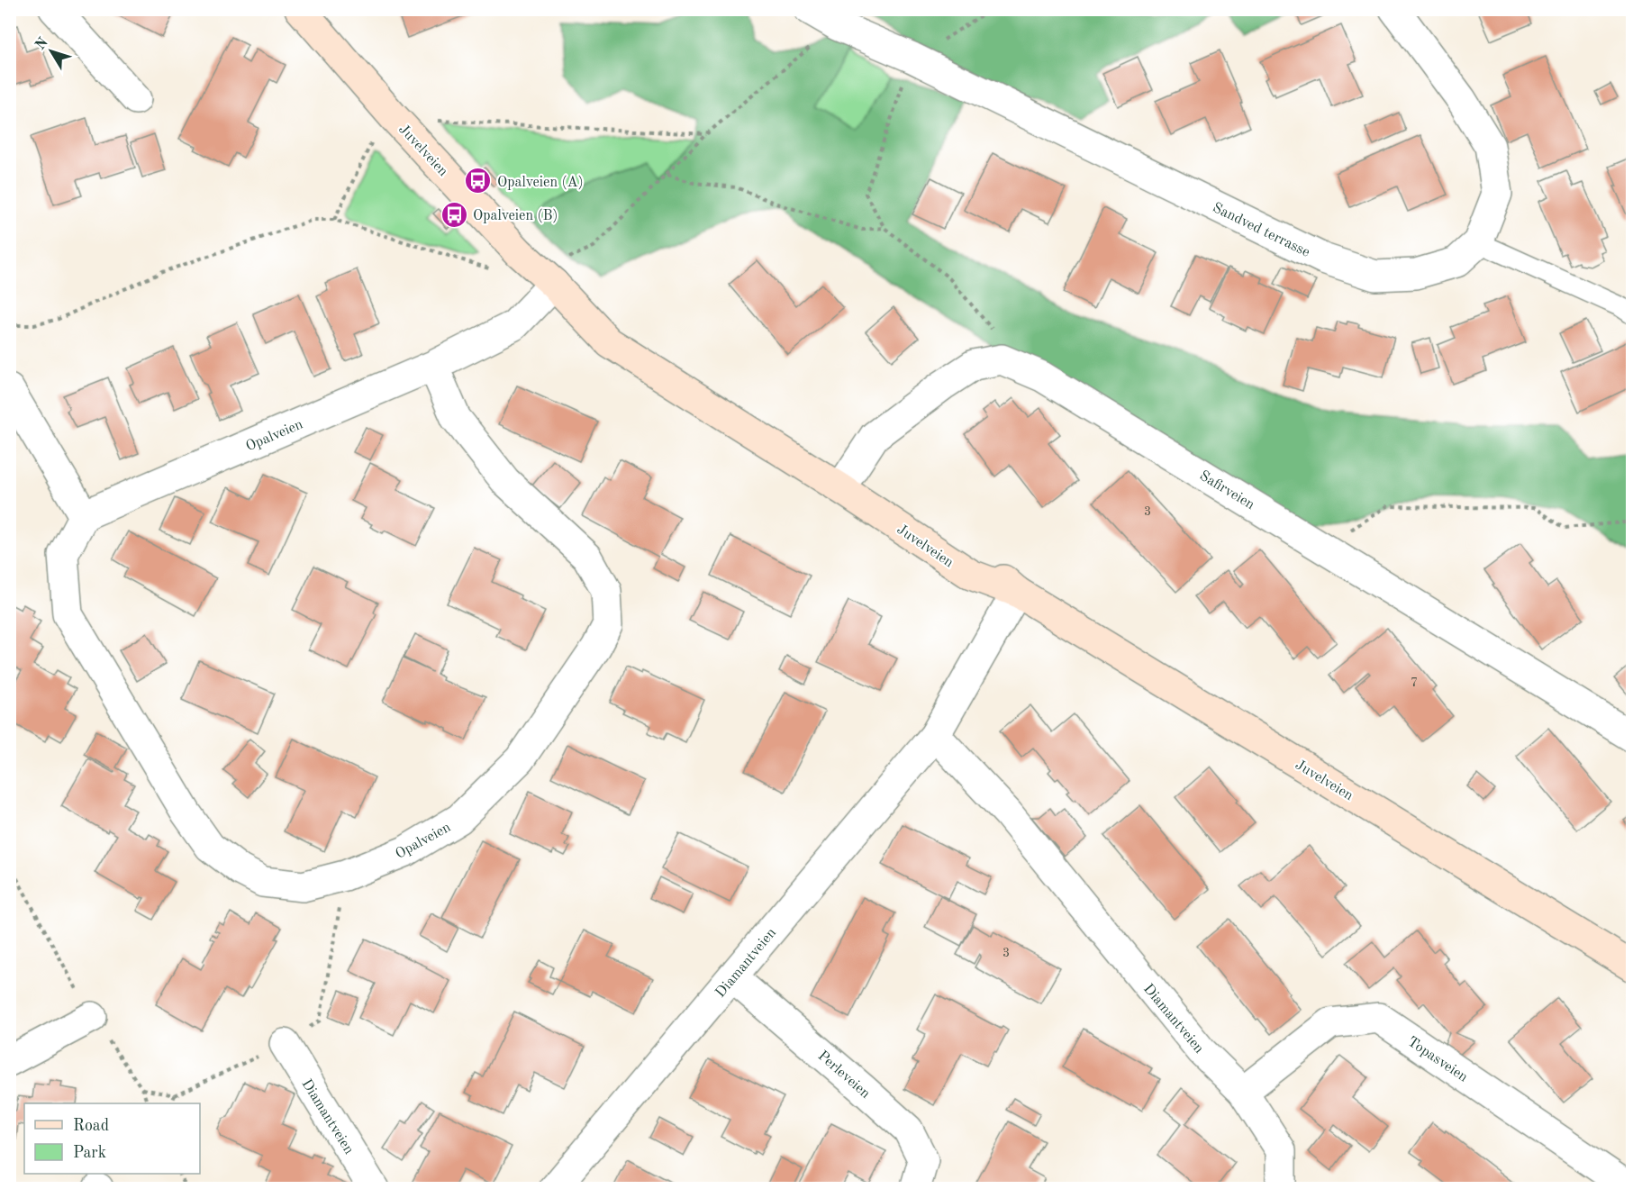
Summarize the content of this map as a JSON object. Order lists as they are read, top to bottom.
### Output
{
  "streets": {
    "street": [
      "Juvelveien",
      "Sandved terrasse",
      "Opalveien",
      "Safirveien",
      "Diamantveien",
      "Topasveien",
      "Perleveien"
    ]
  },
  "crossings": [
    ["Juvelveien", "Opalveien"],
    ["Juvelveien", "Diamantveien"],
    ["Diamantveien", "Topasveien"],
    ["Diamantveien", "Perleveien"]
  ],
  "places": {
    "bus stop": ["Opalveien (A)", "Opalveien (B)"]
  },
  "house_numbers": ["3", "7", "3"],
  "legend": ["Road", "Park"],
  "north": "top left"
}
